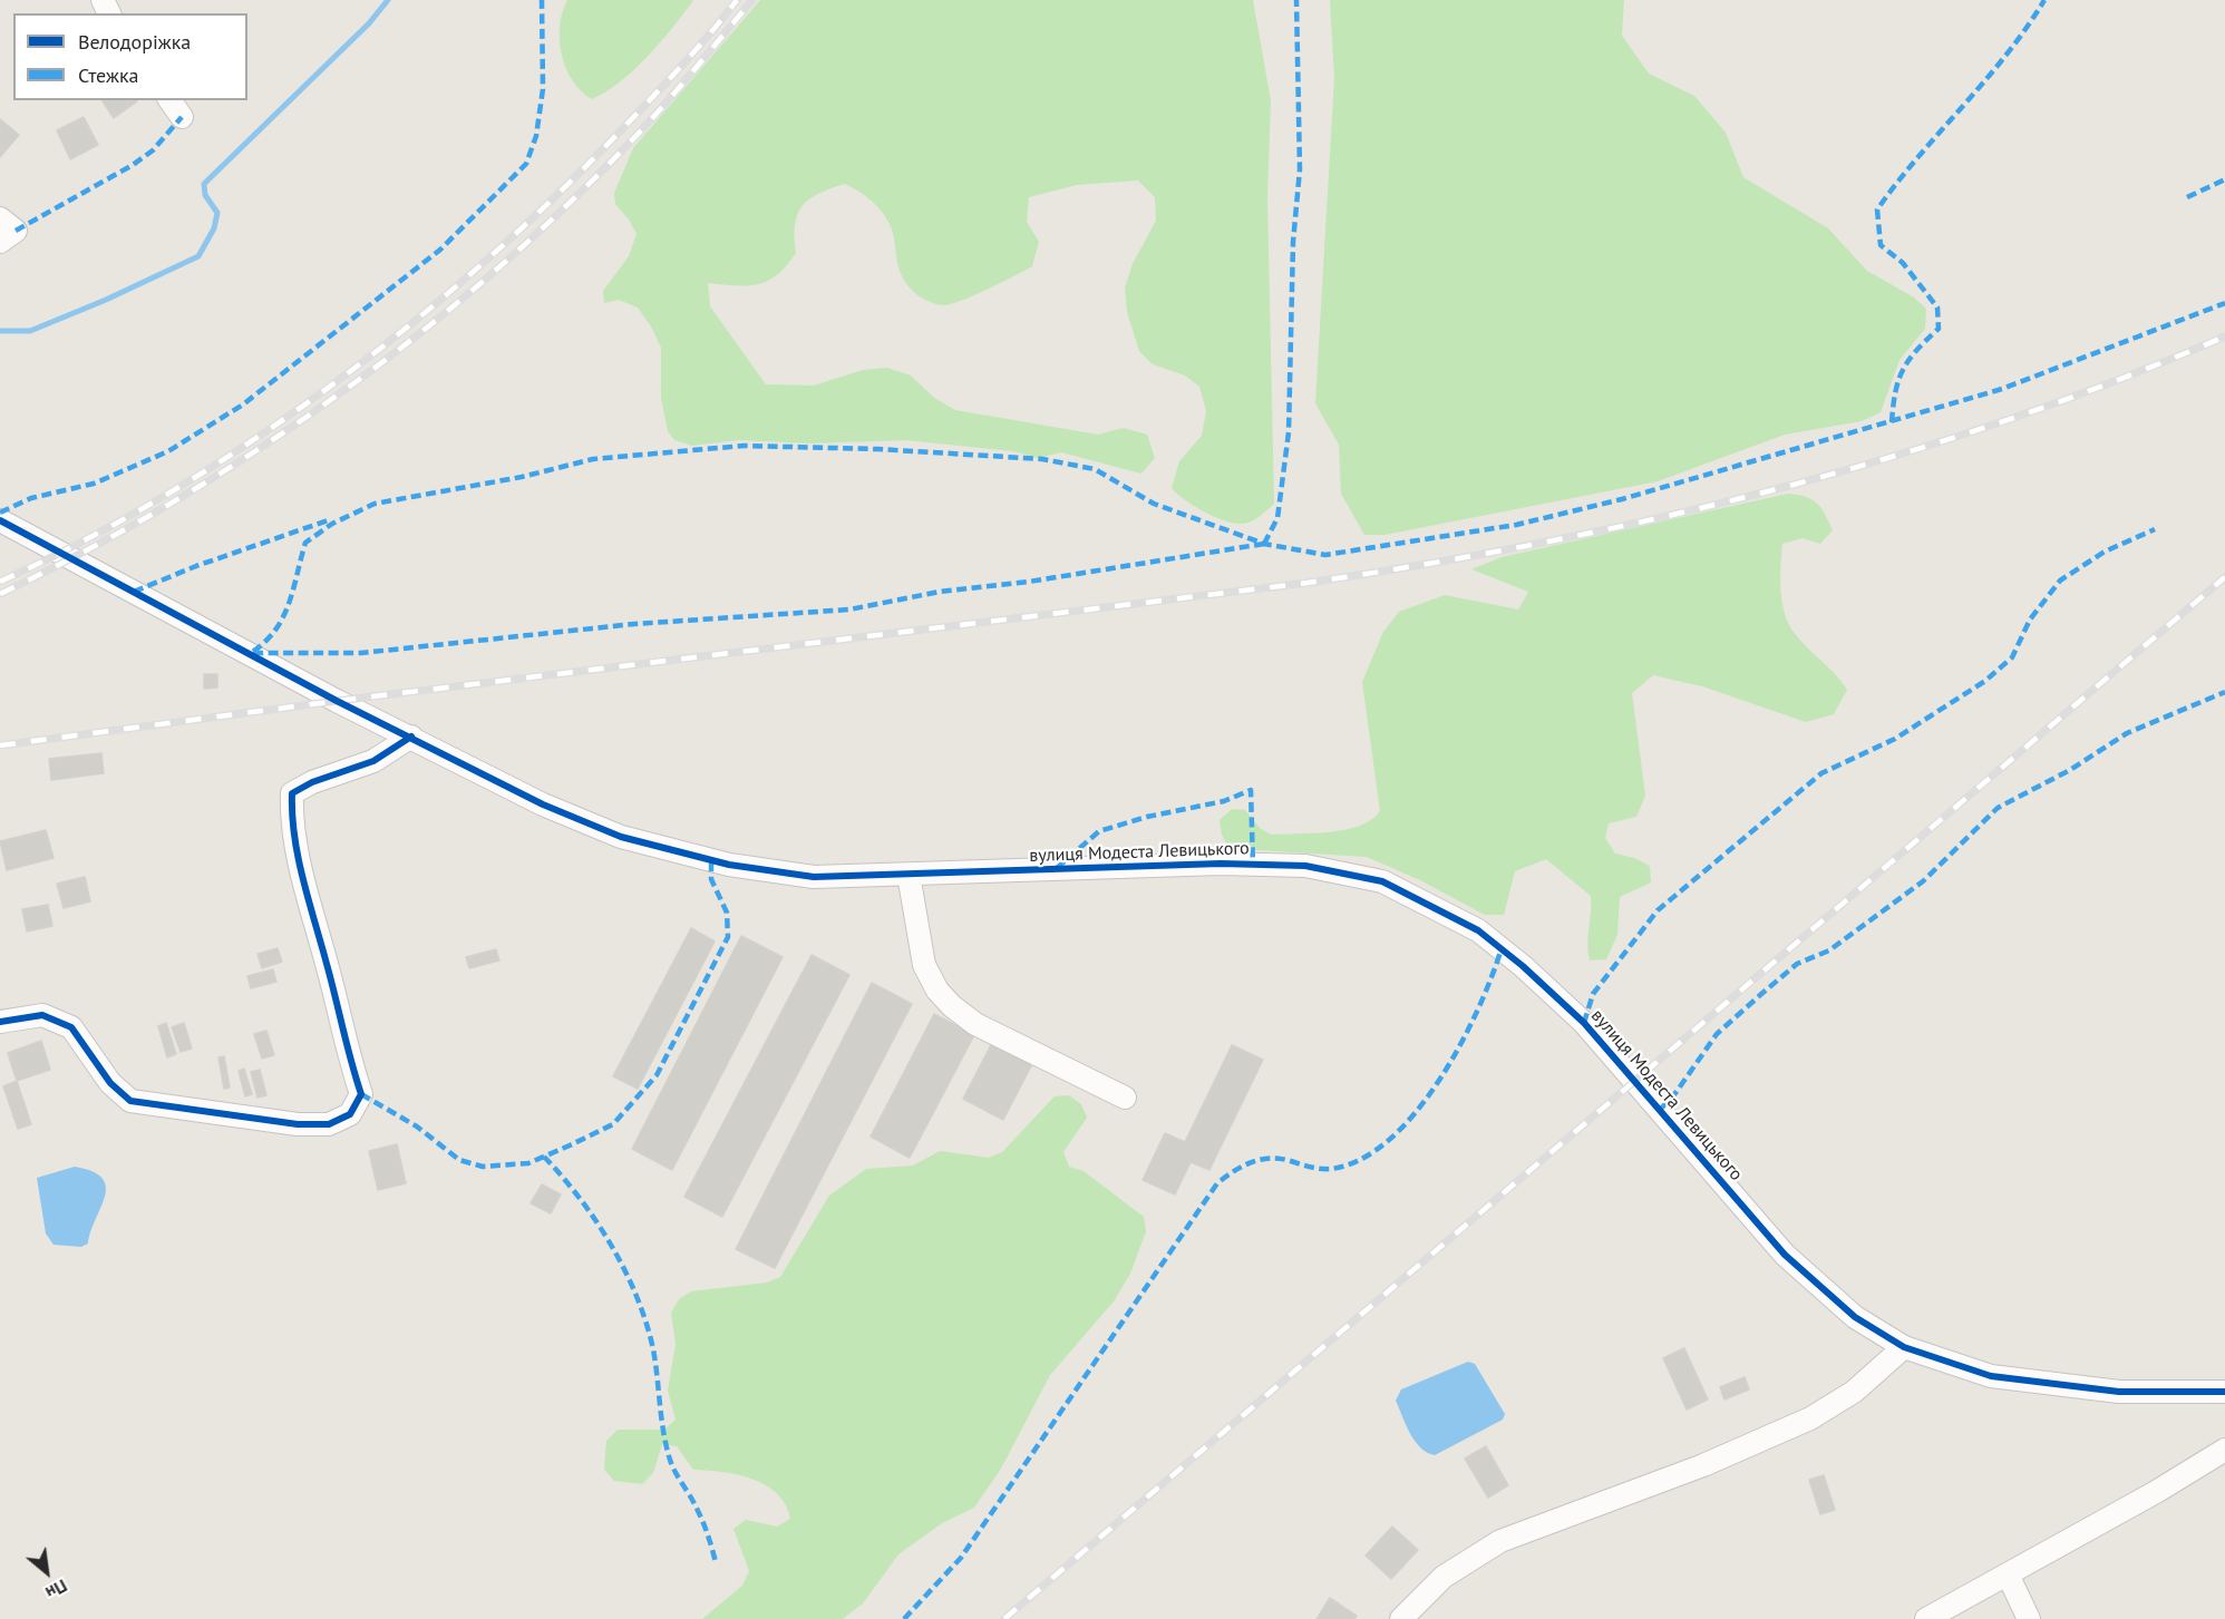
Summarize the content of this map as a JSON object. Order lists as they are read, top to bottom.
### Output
{
  "streets": {
    "street": ["вулиця Модеста Левицького"]
  },
  "legend": ["Велодоріжка", "Стежка"],
  "north": "bottom right"
}
